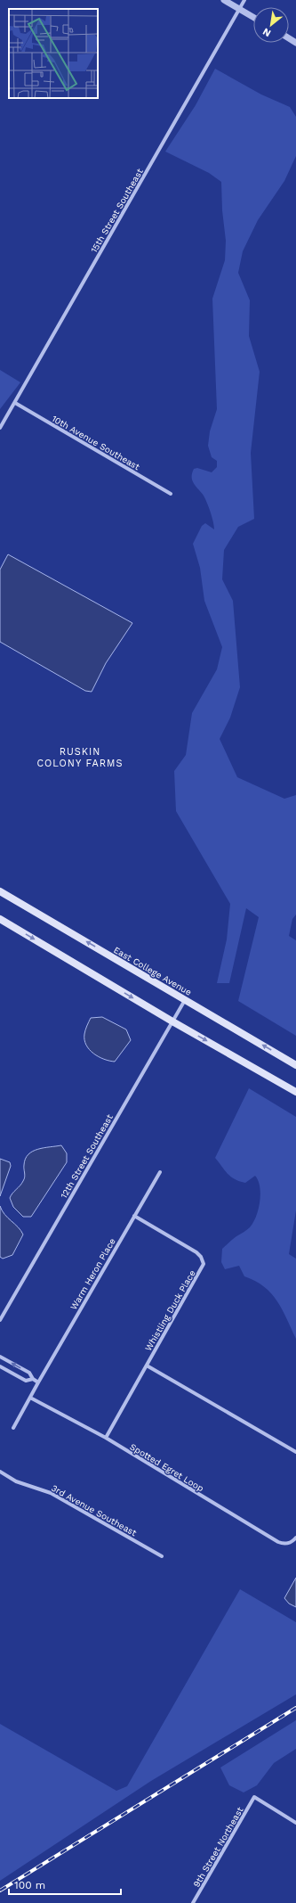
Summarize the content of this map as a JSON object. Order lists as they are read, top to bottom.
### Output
{
  "streets": {
    "main road": ["East College Avenue"],
    "street": [
      "15th Street Southeast",
      "10th Avenue Southeast",
      "12th Street Southeast",
      "Warm Heron Place",
      "Whistling Duck Place",
      "Spotted Egret Loop",
      "3rd Avenue Southeast",
      "9th Street Northeast"
    ]
  },
  "crossings": [
    ["15th Street Southeast", "10th Avenue Southeast"],
    ["East College Avenue", "12th Street Southeast"],
    ["Warm Heron Place", "Whistling Duck Place"],
    ["Warm Heron Place", "Spotted Egret Loop"],
    ["Whistling Duck Place", "Spotted Egret Loop"]
  ],
  "districts": ["RUSKIN COLONY FARMS"],
  "scale_bar": "100 m",
  "north": "bottom left"
}
